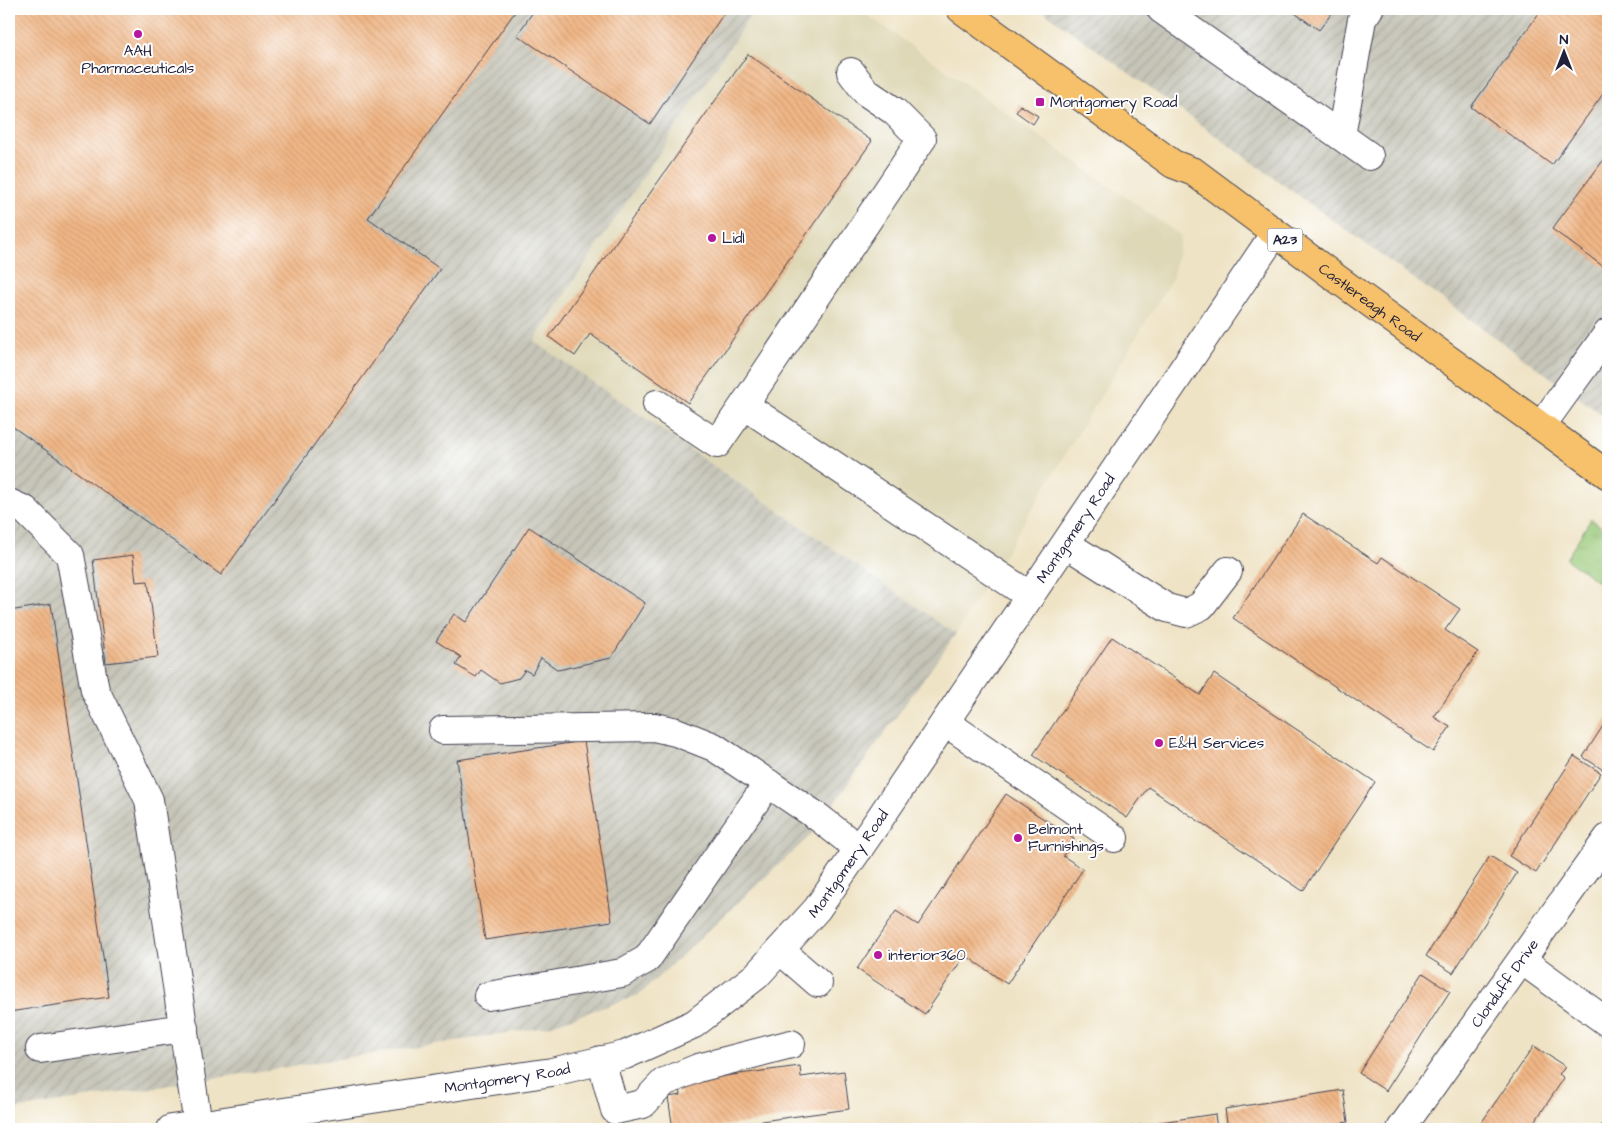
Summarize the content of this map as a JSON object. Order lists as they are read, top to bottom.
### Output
{
  "streets": {
    "main road": ["A23", "Castlereagh Road"],
    "street": ["Montgomery Road", "Clonduff Drive"]
  },
  "crossings": [
    ["Castlereagh Road", "Montgomery Road"]
  ],
  "places": {
    "other": [
      "AAH Pharmaceuticals",
      "Lidl",
      "E&H Services",
      "Belmont Furnishings",
      "interior360"
    ],
    "transit": ["Montgomery Road"]
  },
  "north": "top"
}
